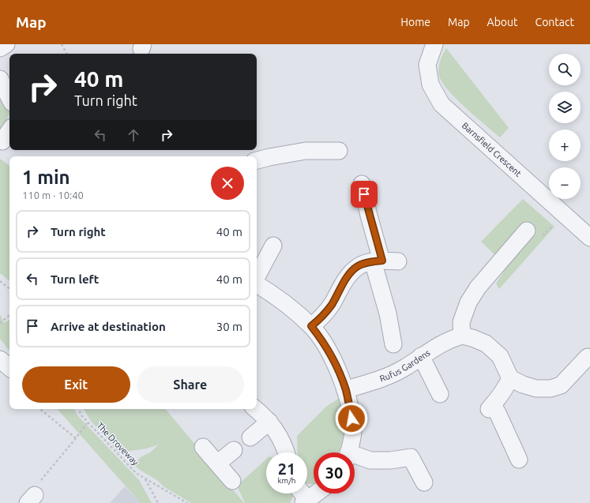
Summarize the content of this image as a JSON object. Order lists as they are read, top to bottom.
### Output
{
  "streets": {
    "street": ["Barnsfield Crescent", "Rufus Gardens"],
    "path": ["The Droveway"]
  },
  "page": {
    "header": "Map",
    "nav": [
      "Home",
      "Map",
      "About",
      "Contact"
    ],
    "map_buttons": ["+", "−"],
    "turn": ["40 m", "Turn right"],
    "heading": ["1 min", "110 m · 10:40"],
    "list": [
      {
        "name": "Turn right",
        "value": "40 m"
      },
      {
        "name": "Turn left",
        "value": "40 m"
      },
      {
        "name": "Arrive at destination",
        "value": "30 m"
      }
    ],
    "buttons": ["Exit", "Share"],
    "speed": "21 km/h",
    "limit": "30"
  }
}
